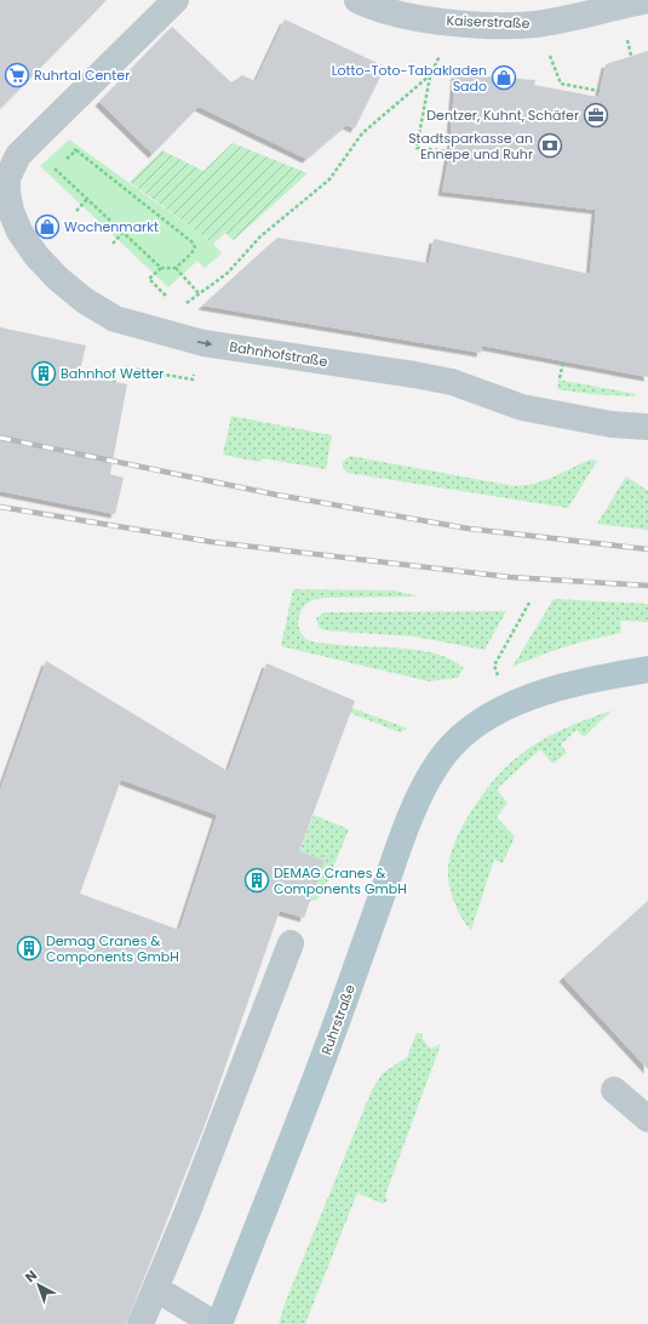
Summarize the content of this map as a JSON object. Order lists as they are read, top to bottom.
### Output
{
  "streets": {
    "main road": ["Ruhrstraße"],
    "street": ["Kaiserstraße", "Bahnhofstraße"]
  },
  "one_way": ["Bahnhofstraße"],
  "places": {
    "supermarket": ["Ruhrtal Center"],
    "shop": ["Lotto-Toto-Tabakladen Sado", "Wochenmarkt"],
    "office": ["Dentzer, Kuhnt, Schäfer"],
    "bank": ["Stadtsparkasse an Ennepe und Ruhr"],
    "building": ["Bahnhof Wetter", "DEMAG Cranes & Components GmbH", "Demag Cranes & Components GmbH"]
  },
  "north": "top left"
}
